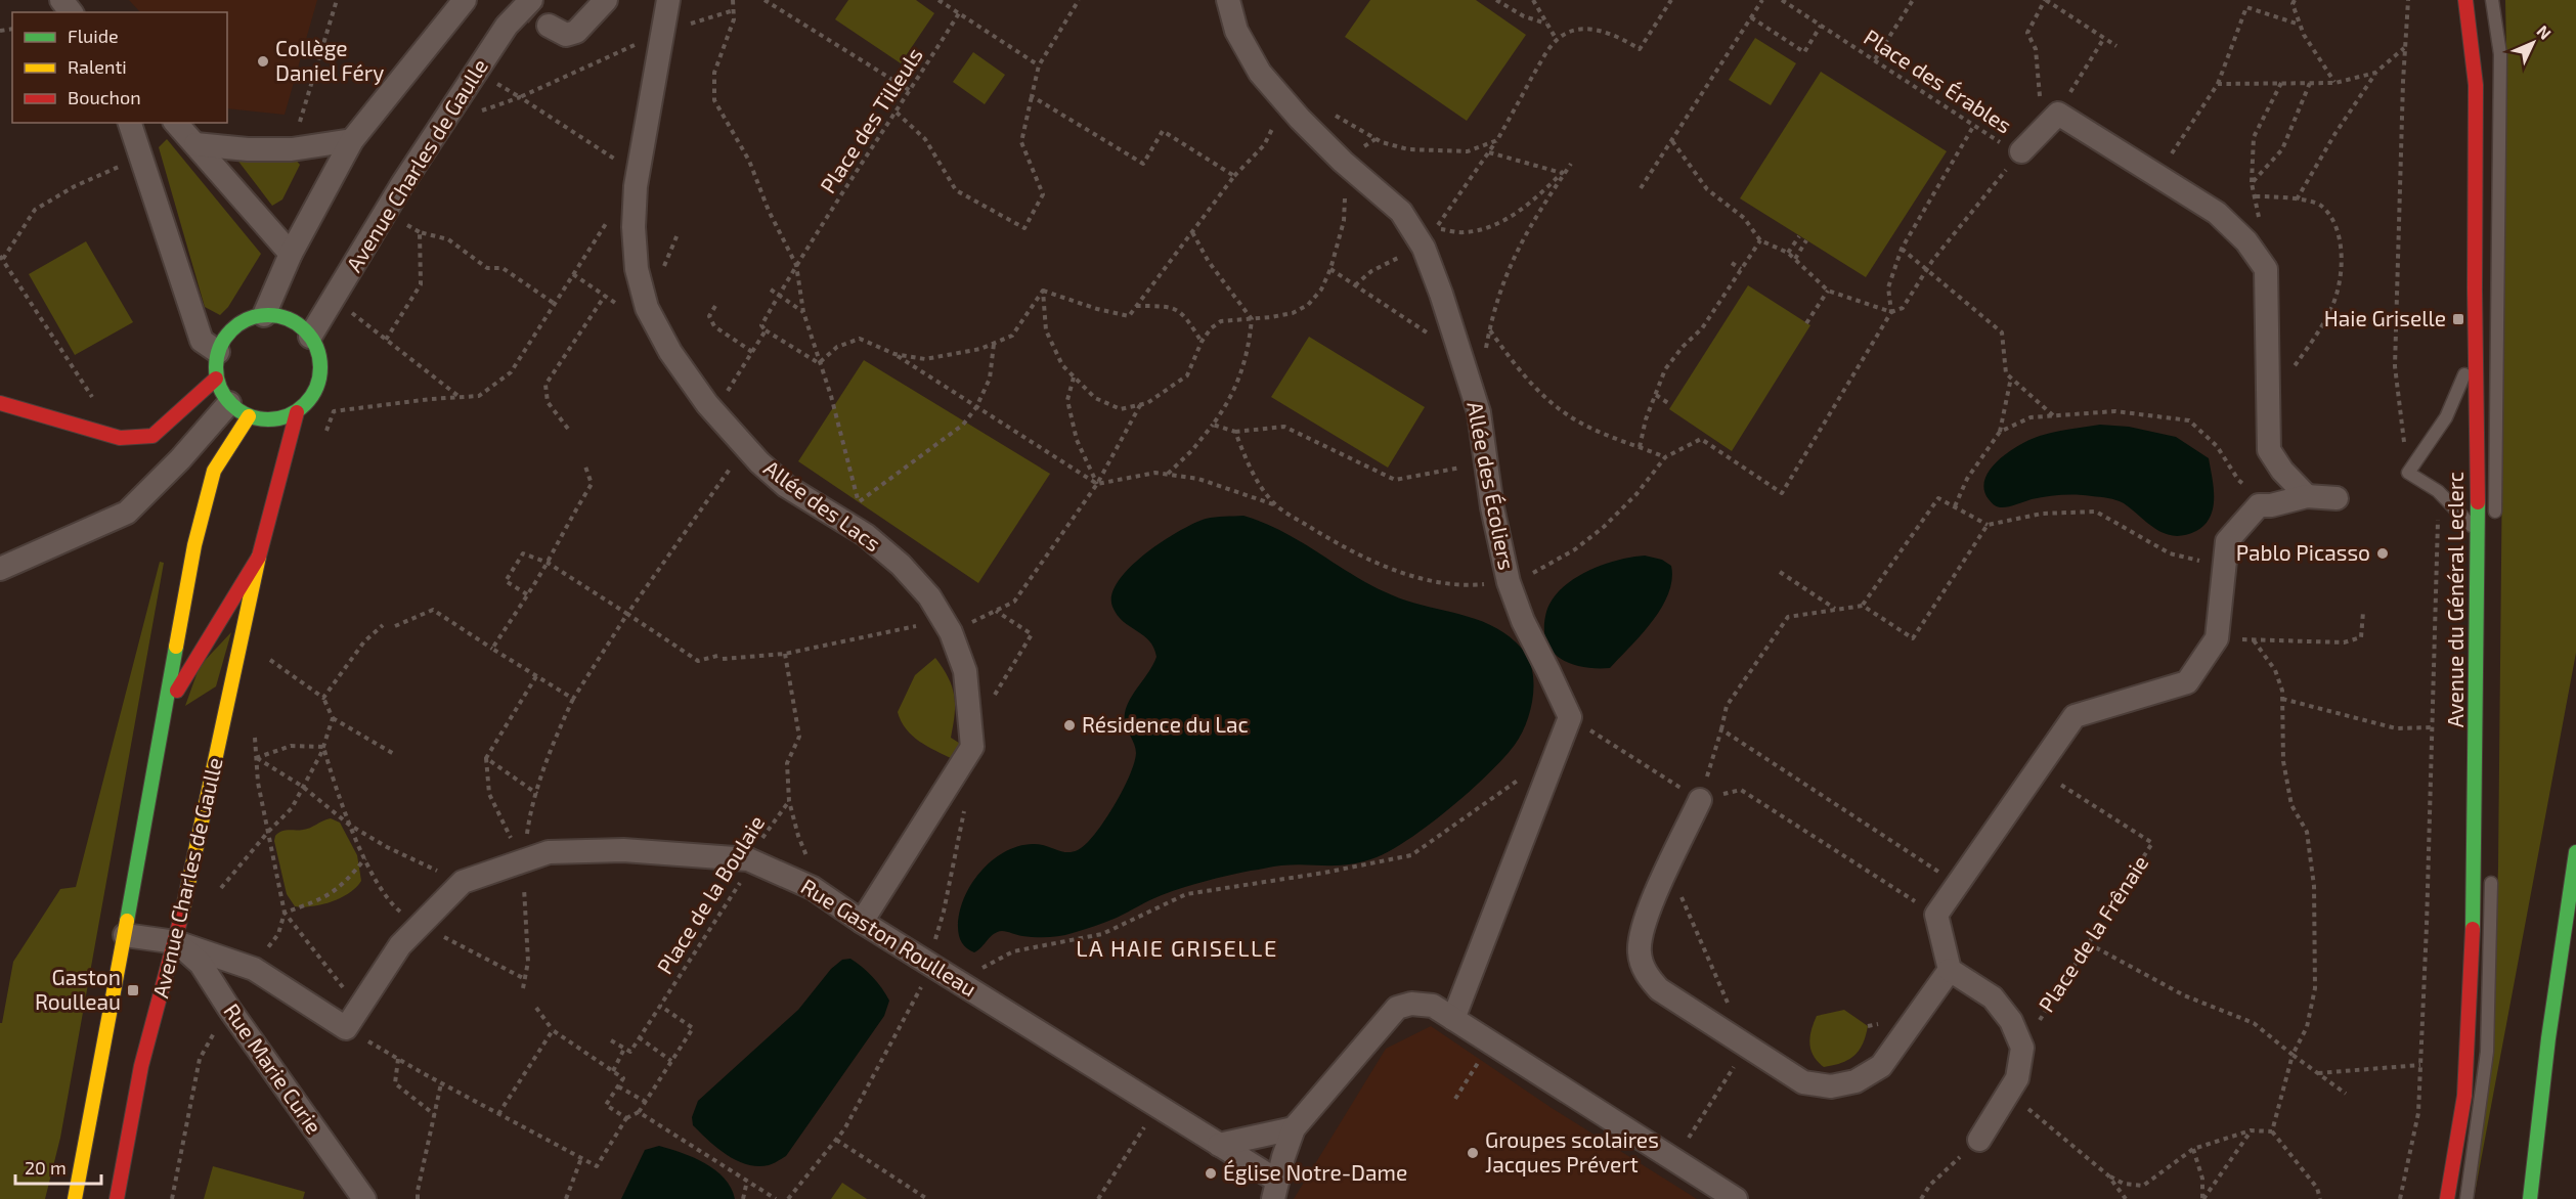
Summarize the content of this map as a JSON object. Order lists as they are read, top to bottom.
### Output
{
  "streets": {
    "main road": ["Avenue Charles de Gaulle", "Avenue du Général Leclerc"],
    "street": [
      "Allée des Écoliers",
      "Allée des Lacs",
      "Rue Gaston Roulleau",
      "Rue Marie Curie"
    ],
    "path": [
      "Place des Érables",
      "Place des Tilleuls",
      "Place de la Boulaie",
      "Place de la Frênaie"
    ]
  },
  "crossings": [
    ["Avenue Charles de Gaulle", "Rue Marie Curie"],
    ["Allée des Lacs", "Rue Gaston Roulleau"],
    ["Place de la Boulaie", "Rue Gaston Roulleau"]
  ],
  "districts": ["LA HAIE GRISELLE"],
  "places": {
    "other": [
      "Collège Daniel Féry",
      "Pablo Picasso",
      "Résidence du Lac",
      "Groupes scolaires Jacques Prévert",
      "Église Notre-Dame"
    ],
    "transit": ["Haie Griselle", "Gaston Roulleau"]
  },
  "legend": ["Fluide", "Ralenti", "Bouchon"],
  "scale_bar": "20 m",
  "north": "top right"
}
